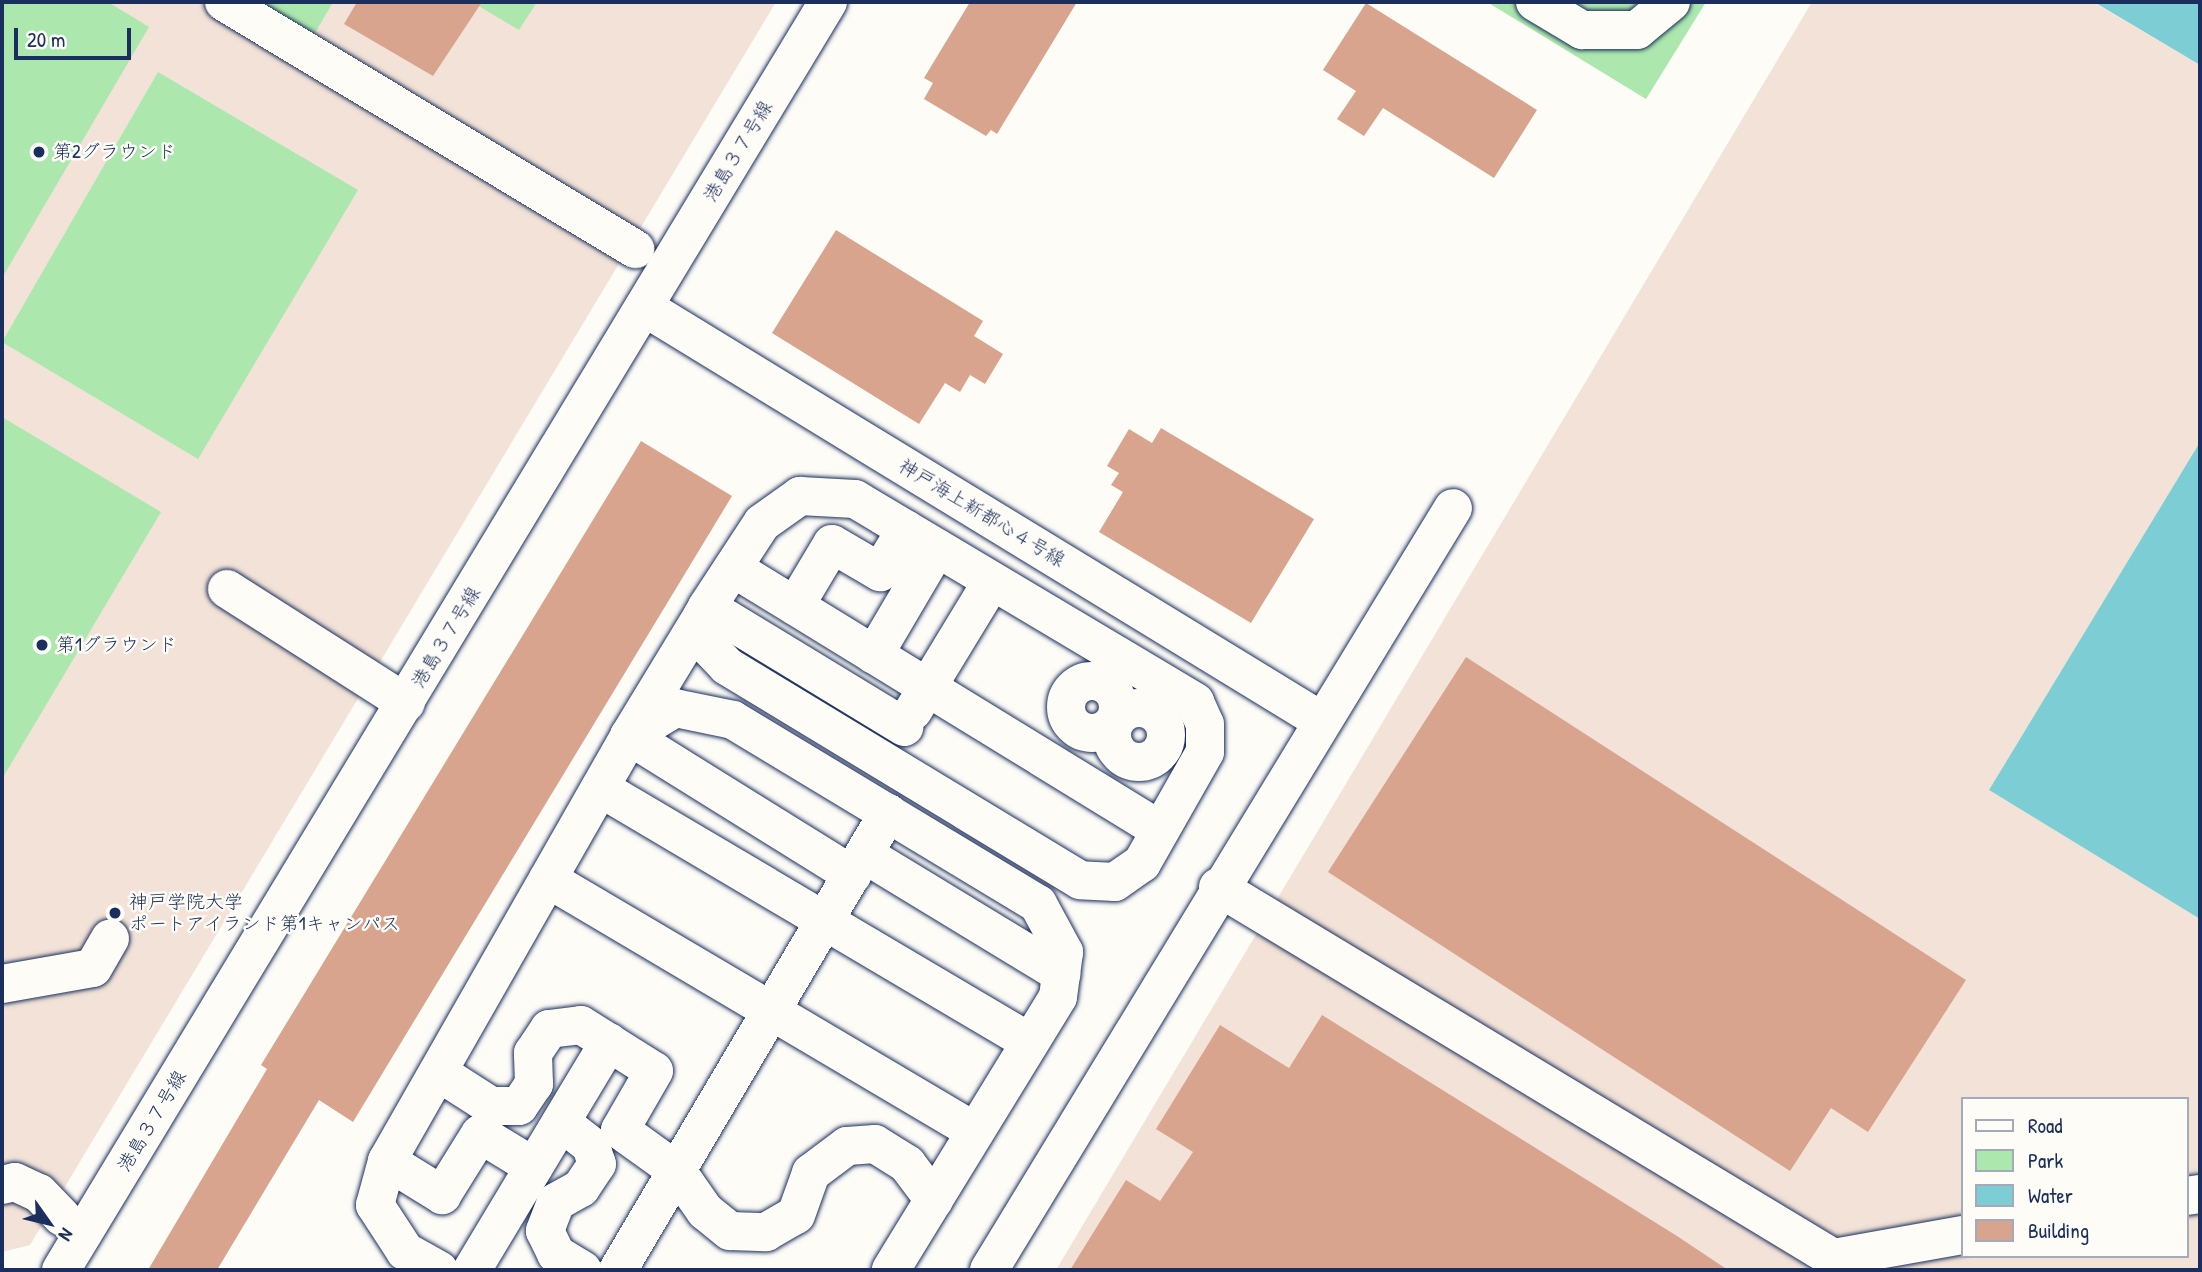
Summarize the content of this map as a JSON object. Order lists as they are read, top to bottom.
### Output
{
  "streets": {
    "street": ["港島３７号線", "神戸海上新都心４号線"]
  },
  "crossings": [
    ["港島３７号線", "神戸海上新都心４号線"]
  ],
  "places": ["第2グラウンド", "第1グラウンド", "神戸学院大学 ポートアイランド第1キャンパス"],
  "legend": [
    "Road",
    "Park",
    "Water",
    "Building"
  ],
  "scale_bar": "20 m",
  "north": "bottom right"
}
